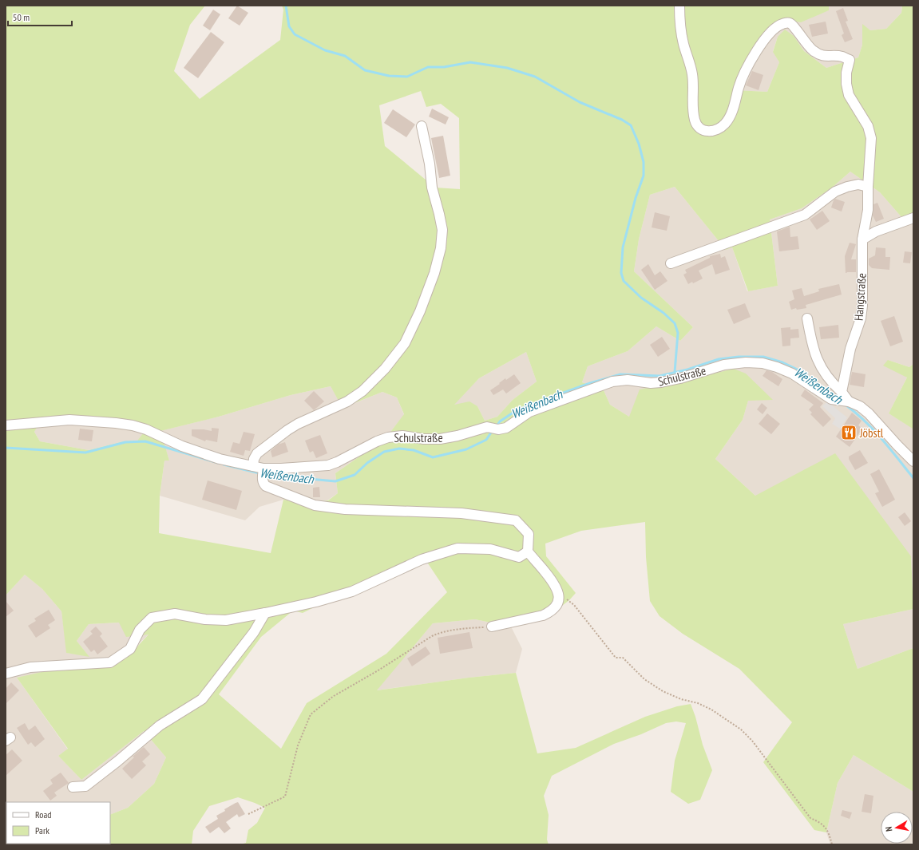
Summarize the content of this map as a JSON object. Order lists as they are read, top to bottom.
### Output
{
  "streets": {
    "street": ["Hangstraße", "Schulstraße"]
  },
  "crossings": [
    ["Hangstraße", "Schulstraße"]
  ],
  "water": ["Weißenbach"],
  "places": {
    "restaurant": ["Jöbstl"]
  },
  "legend": ["Road", "Park"],
  "scale_bar": "50 m",
  "north": "left"
}
